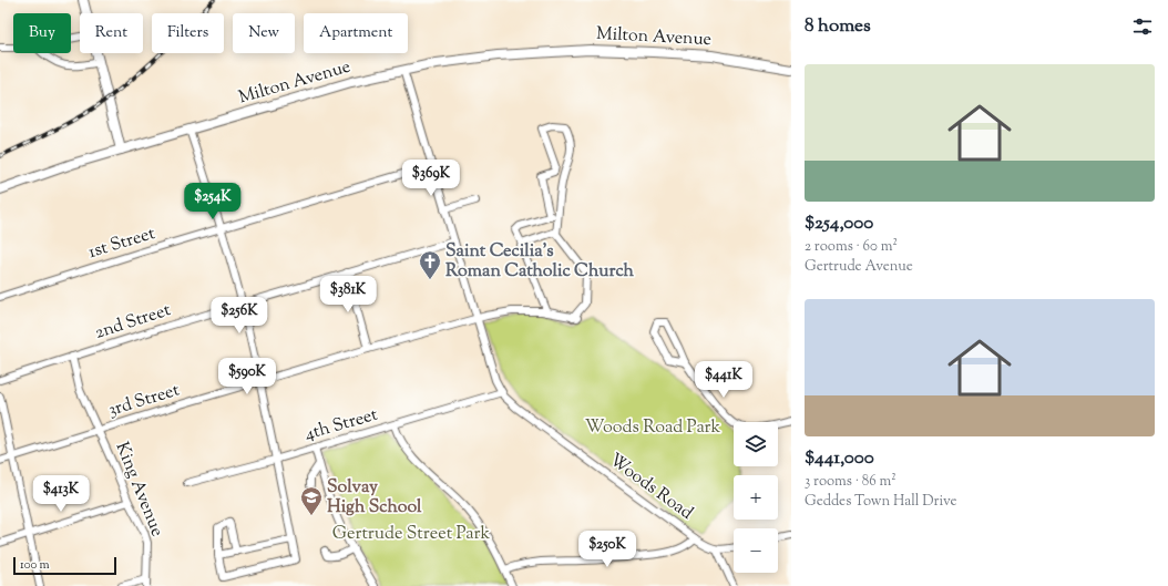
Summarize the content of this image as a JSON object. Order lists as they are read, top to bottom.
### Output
{
  "streets": {
    "main road": ["Milton Avenue"],
    "street": [
      "1st Street",
      "2nd Street",
      "3rd Street",
      "4th Street",
      "Woods Road",
      "King Avenue"
    ]
  },
  "crossings": [
    ["Milton Avenue", "Woods Road"],
    ["1st Street", "Woods Road"],
    ["2nd Street", "Woods Road"],
    ["2nd Street", "King Avenue"],
    ["3rd Street", "Woods Road"],
    ["3rd Street", "King Avenue"],
    ["4th Street", "Woods Road"]
  ],
  "parks": ["Woods Road Park", "Gertrude Street Park"],
  "places": {
    "church": ["Saint Cecilia's Roman Catholic Church"],
    "school or university": ["Solvay High School"]
  },
  "scale_bar": "100 m",
  "page": {
    "heading": "8 homes",
    "chip": [
      "Buy",
      "Rent",
      "Filters",
      "New",
      "Apartment"
    ],
    "list": [
      {
        "name": "$254,000",
        "note": "2 rooms · 60 m² · Gertrude Avenue"
      },
      {
        "name": "$441,000",
        "note": "3 rooms · 86 m² · Geddes Town Hall Drive"
      }
    ],
    "price": [
      "$369K",
      "$254K",
      "$381K",
      "$256K",
      "$590K",
      "$441K",
      "$413K",
      "$250K"
    ],
    "map_buttons": ["+", "−"],
    "scale": "100 m"
  }
}
